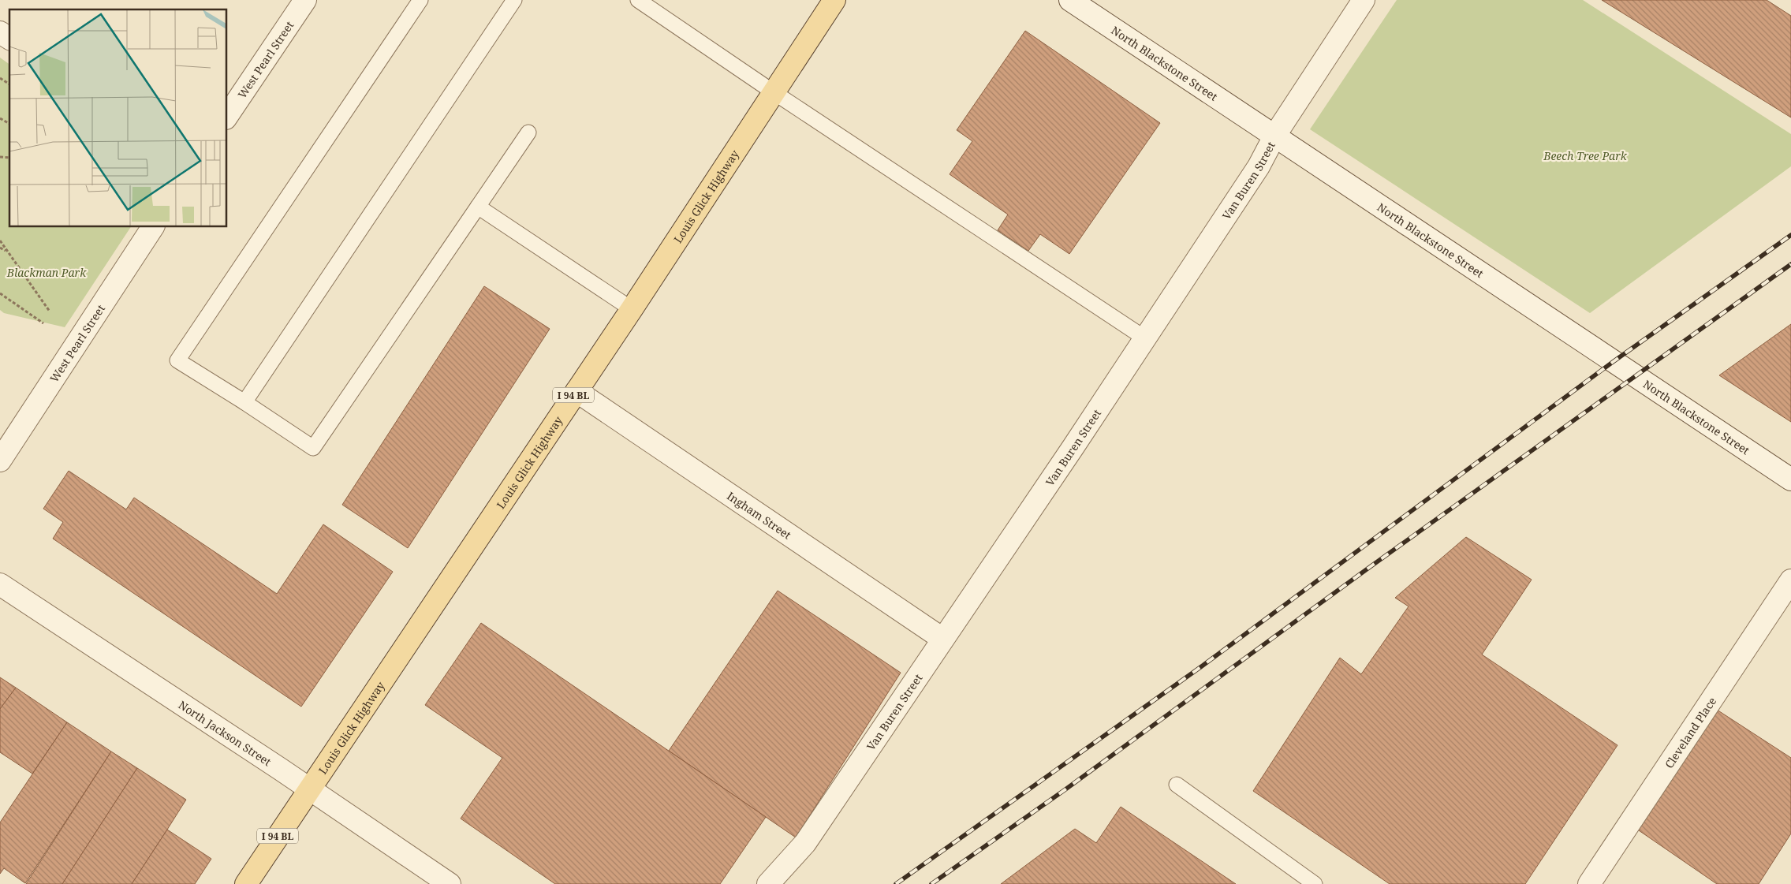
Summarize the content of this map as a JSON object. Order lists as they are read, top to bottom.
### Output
{
  "streets": {
    "main road": ["Louis Glick Highway", "I 94 BL"],
    "street": [
      "West Pearl Street",
      "North Blackstone Street",
      "Van Buren Street",
      "Ingham Street",
      "North Jackson Street",
      "Cleveland Place"
    ]
  },
  "crossings": [
    ["North Blackstone Street", "Van Buren Street"],
    ["Van Buren Street", "Ingham Street"],
    ["Louis Glick Highway", "Ingham Street"],
    ["Louis Glick Highway", "North Jackson Street"]
  ],
  "parks": ["Beech Tree Park", "Blackman Park"]
}
